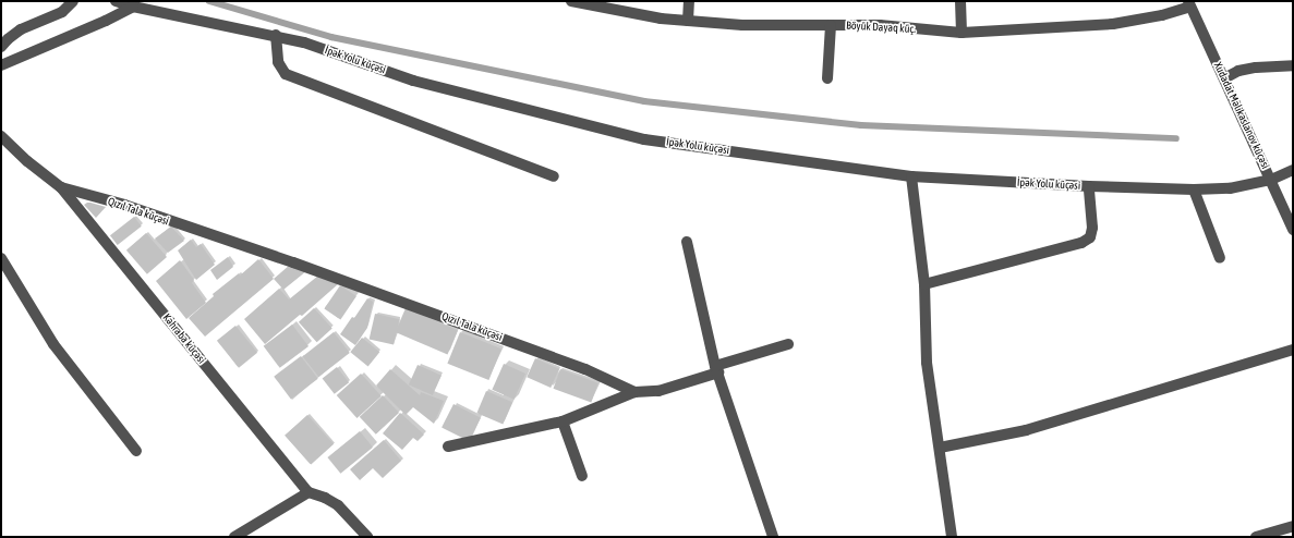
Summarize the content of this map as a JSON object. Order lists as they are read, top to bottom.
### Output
{
  "streets": {
    "street": [
      "Böyük Dayaq küç.",
      "İpək Yolu küçəsi",
      "Xudadat Məlikaslanov küçəsi",
      "Qızıl Tala küçəsi",
      "Kəhraba küçəsi"
    ]
  },
  "crossings": [
    ["Böyük Dayaq küç.", "Xudadat Məlikaslanov küçəsi"],
    ["İpək Yolu küçəsi", "Xudadat Məlikaslanov küçəsi"],
    ["Qızıl Tala küçəsi", "Kəhraba küçəsi"]
  ]
}
